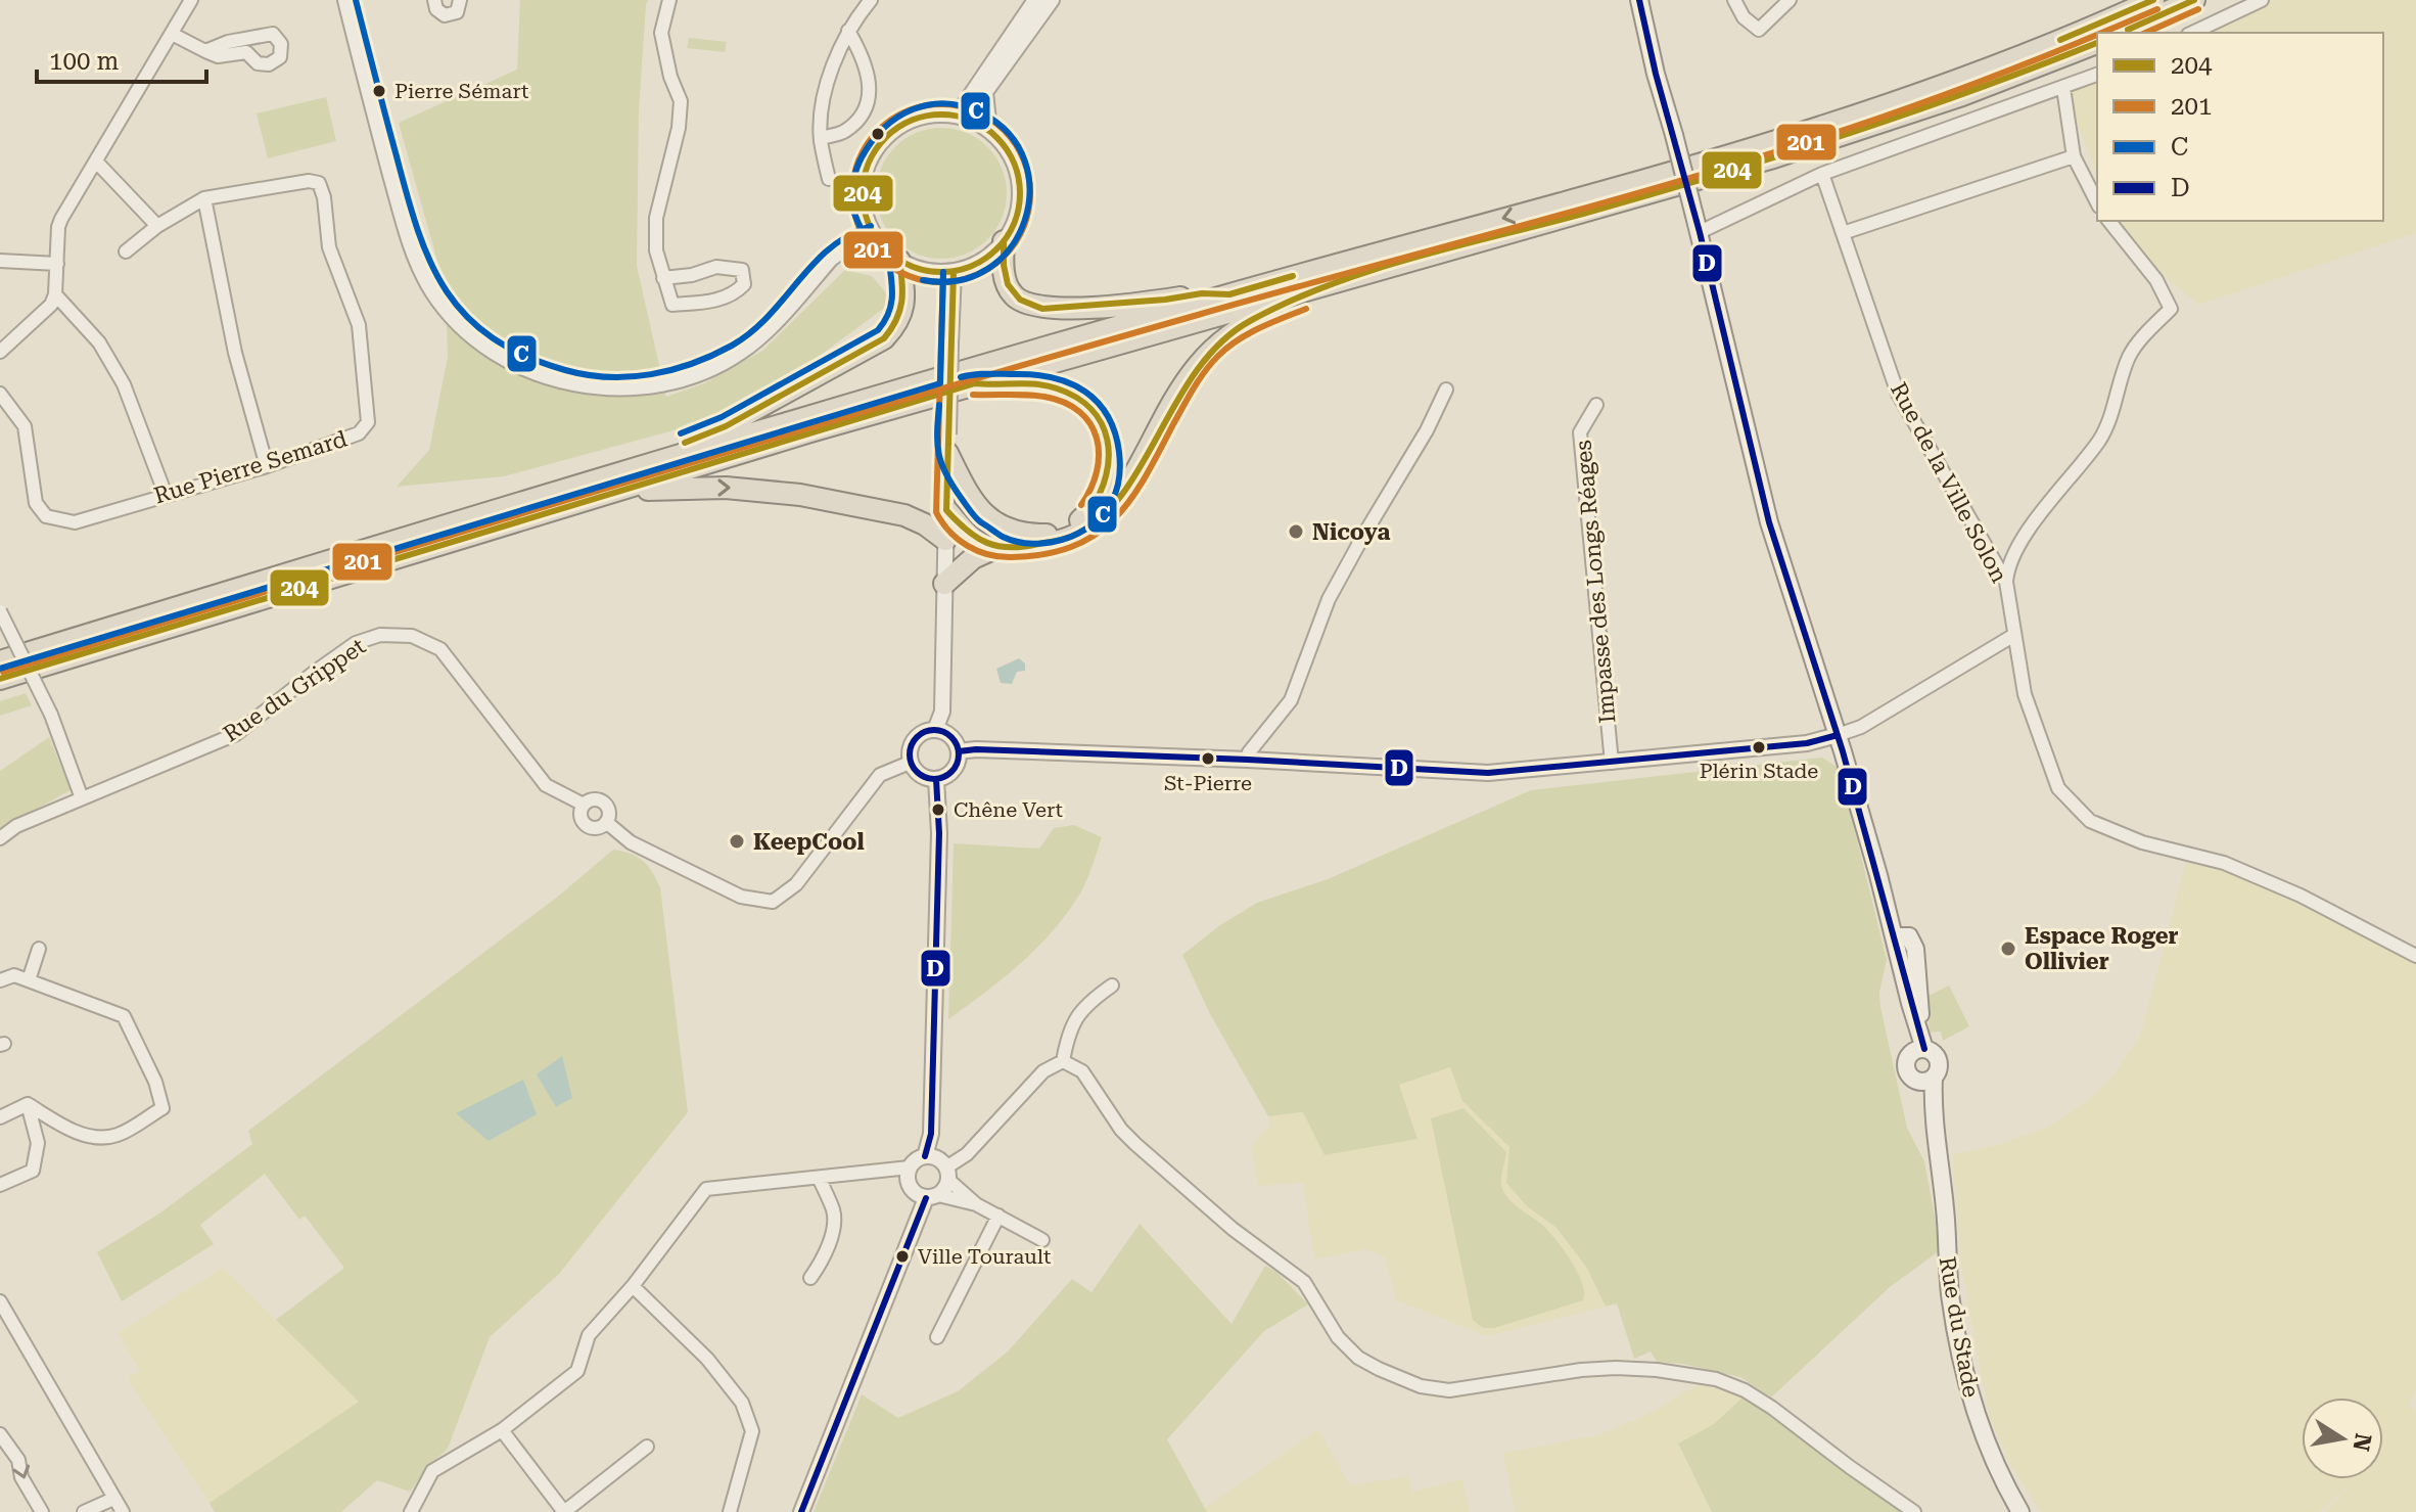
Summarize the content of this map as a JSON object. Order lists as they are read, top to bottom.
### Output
{
  "streets": {
    "main road": ["Rue du Stade"],
    "street": [
      "Rue Pierre Semard",
      "Rue de la Ville Solon",
      "Impasse des Longs Réages",
      "Rue du Grippet"
    ]
  },
  "places": [
    "Pierre Sémart",
    "Nicoya",
    "Plérin Stade",
    "St-Pierre",
    "Chêne Vert",
    "KeepCool",
    "Espace Roger Ollivier",
    "Ville Tourault"
  ],
  "lines": [
    "transit line 204",
    "transit line C",
    "transit line D",
    "transit line 201"
  ],
  "legend": [
    "204",
    "201",
    "C",
    "D"
  ],
  "scale_bar": "100 m",
  "north": "right"
}
